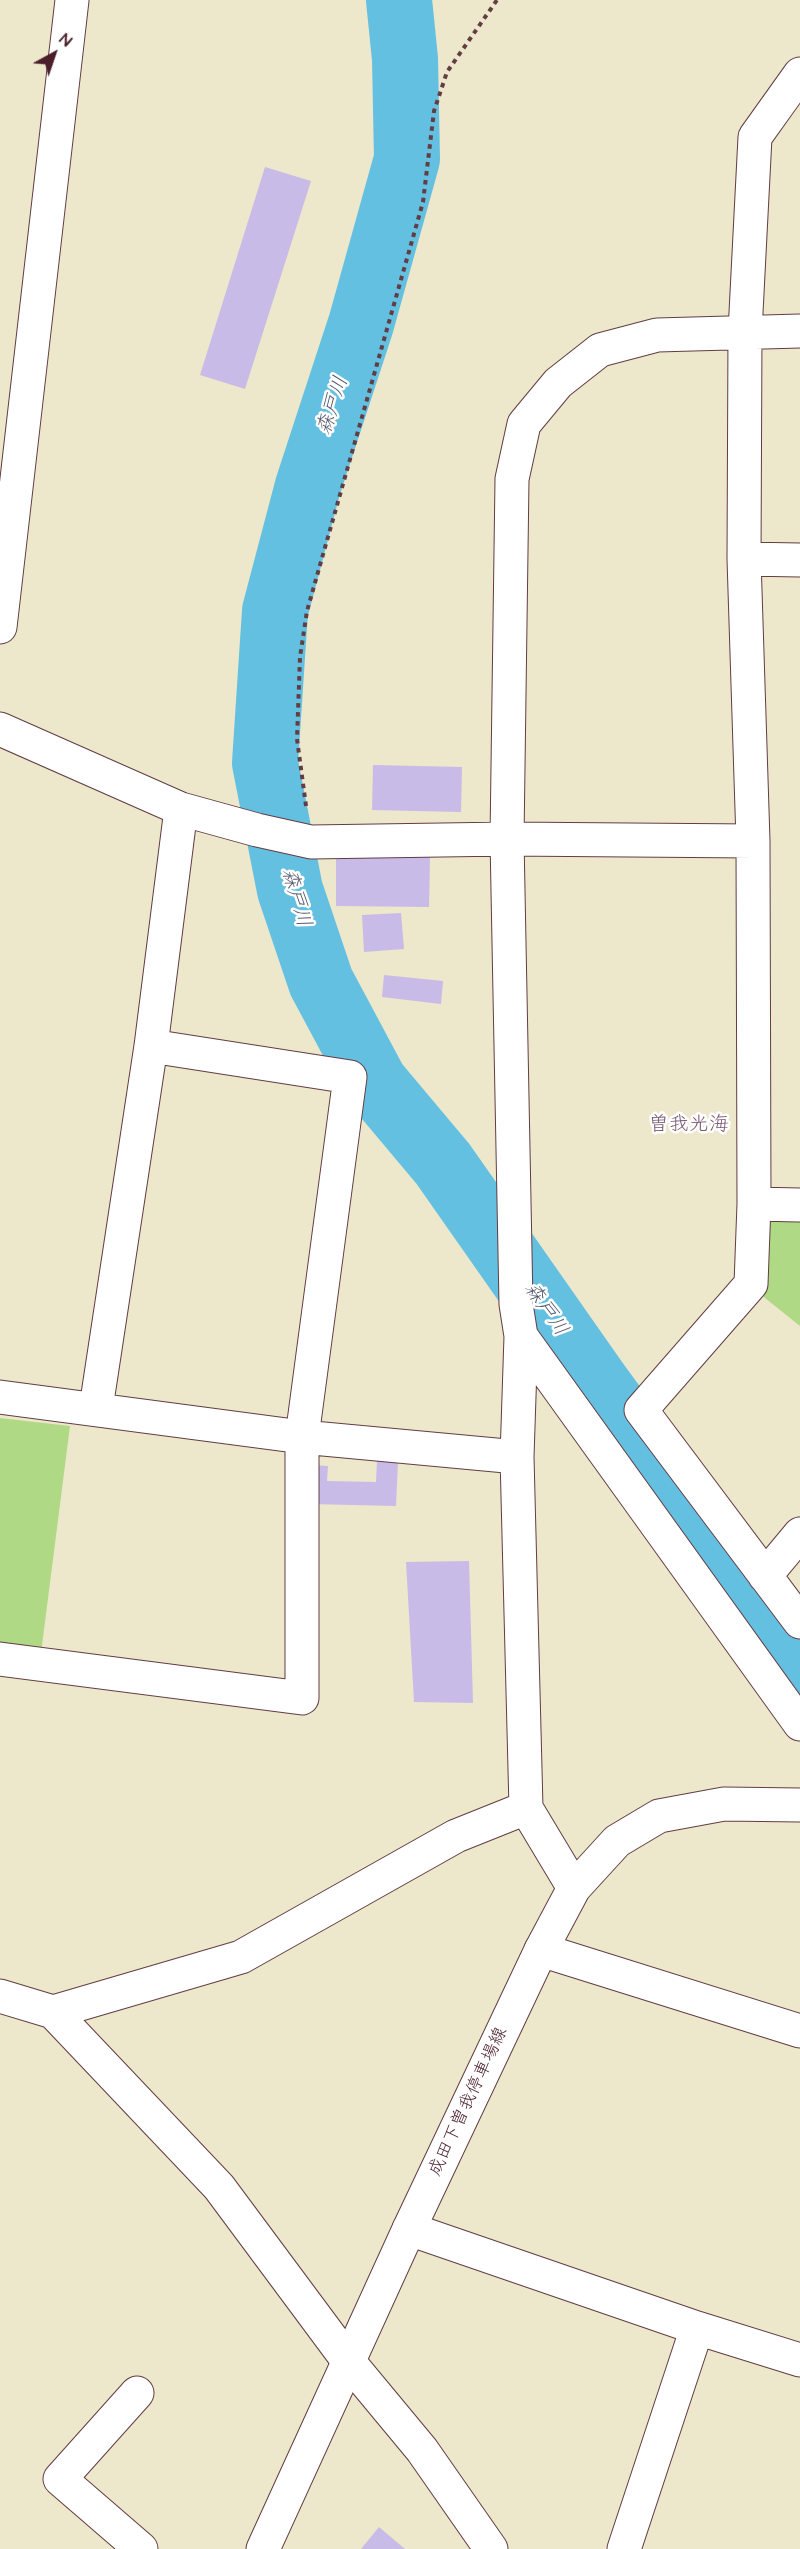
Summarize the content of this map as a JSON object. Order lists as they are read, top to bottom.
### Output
{
  "streets": {
    "street": ["成田下曽我停車場線"]
  },
  "districts": ["曽我光海"],
  "water": ["森戸川"],
  "north": "top right"
}
